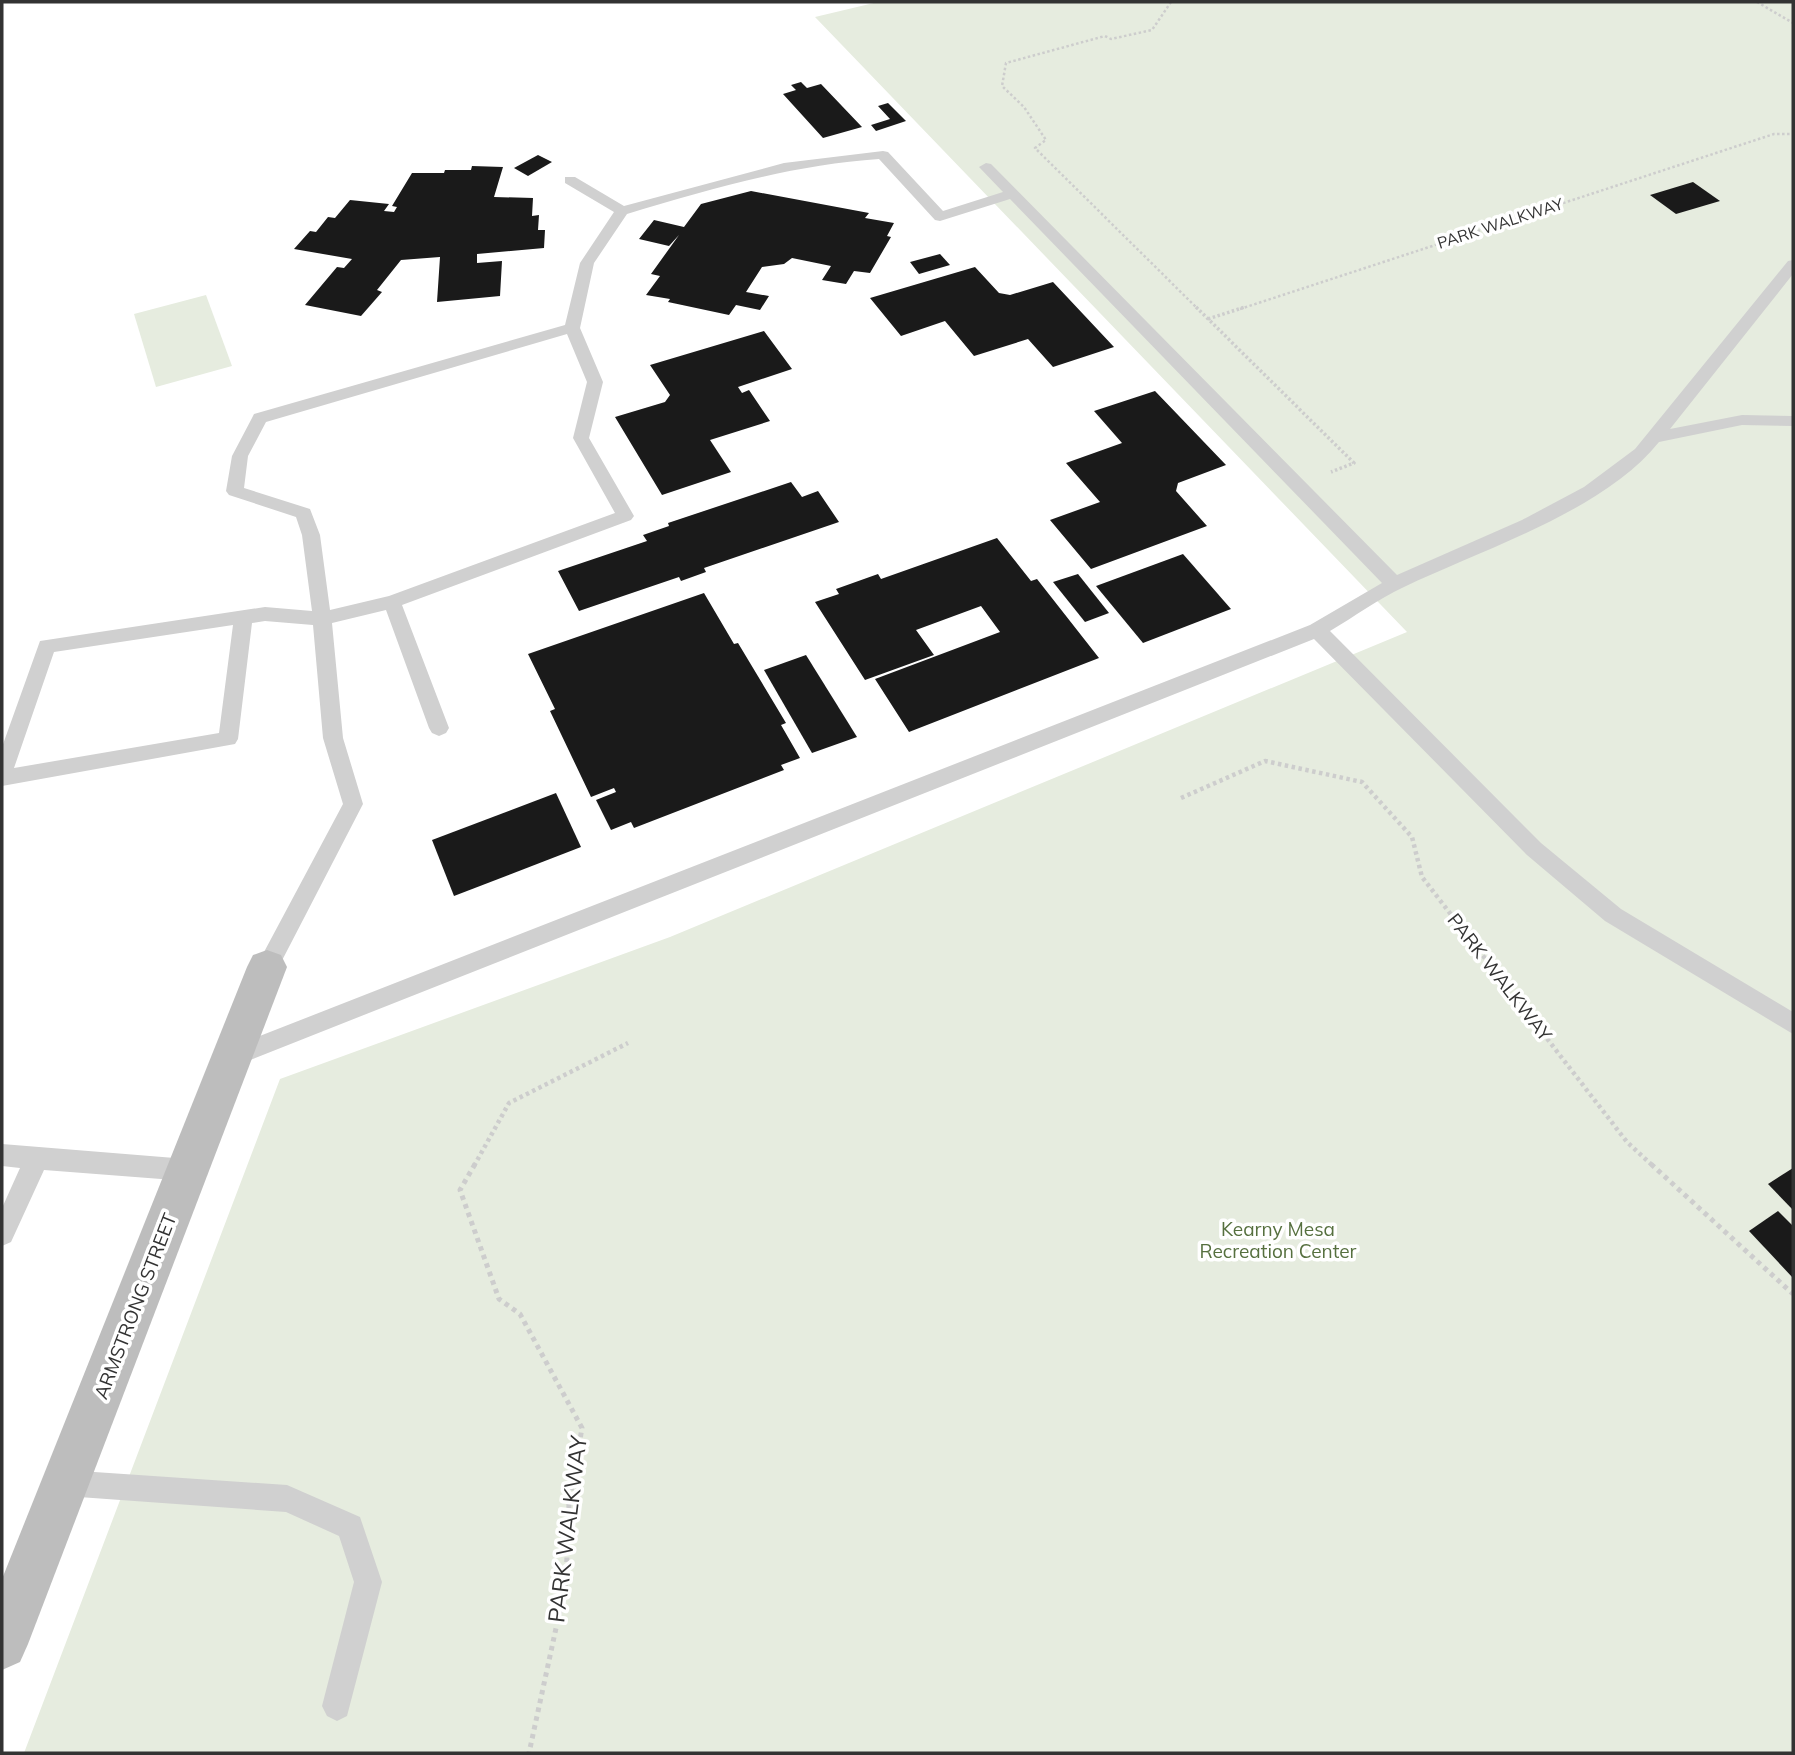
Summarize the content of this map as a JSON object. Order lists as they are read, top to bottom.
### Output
{
  "streets": {
    "street": ["ARMSTRONG STREET"],
    "path": ["PARK WALKWAY"]
  },
  "parks": ["Kearny Mesa Recreation Center"]
}
